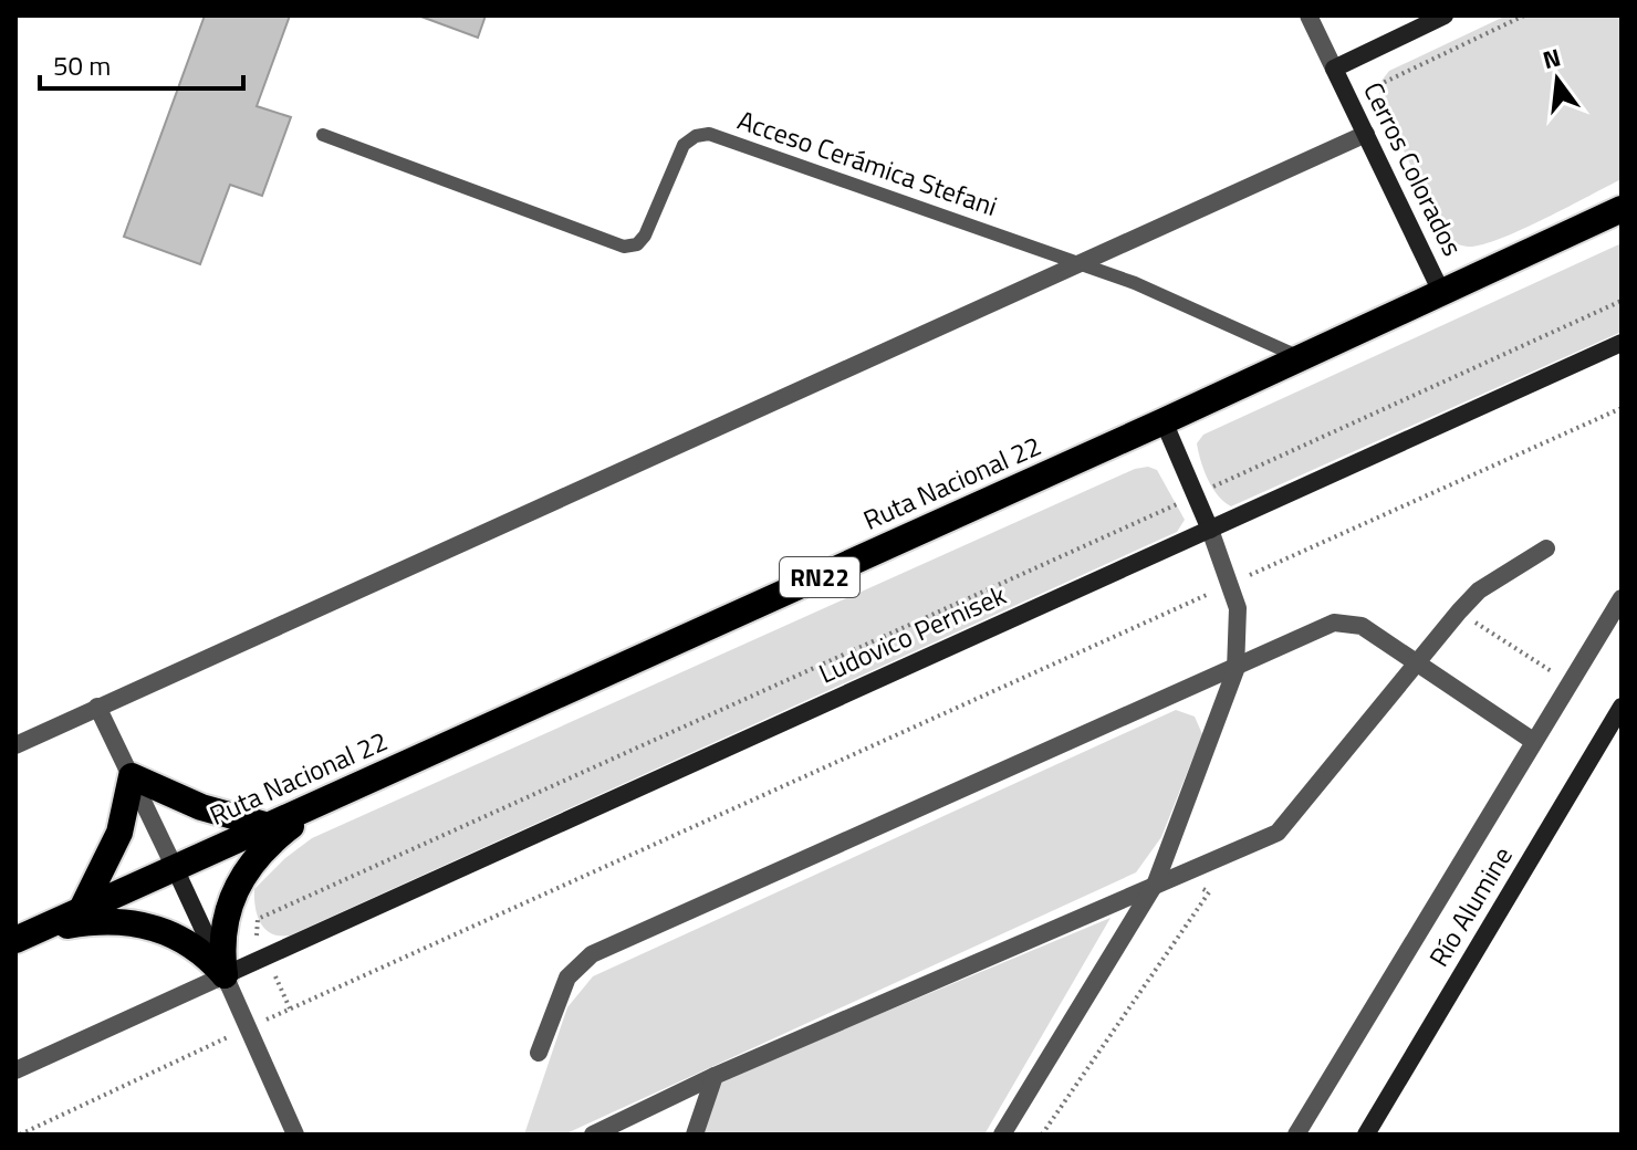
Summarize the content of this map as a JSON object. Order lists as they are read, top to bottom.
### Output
{
  "streets": {
    "highway": ["Ruta Nacional 22", "RN22"],
    "street": ["Cerros Colorados", "Ludovico Pernisek", "Río Alumine"],
    "lane": ["Acceso Cerámica Stefani"]
  },
  "crossings": [
    ["Acceso Cerámica Stefani", "Ruta Nacional 22"],
    ["Cerros Colorados", "Ruta Nacional 22"]
  ],
  "scale_bar": "50 m",
  "north": "top"
}
